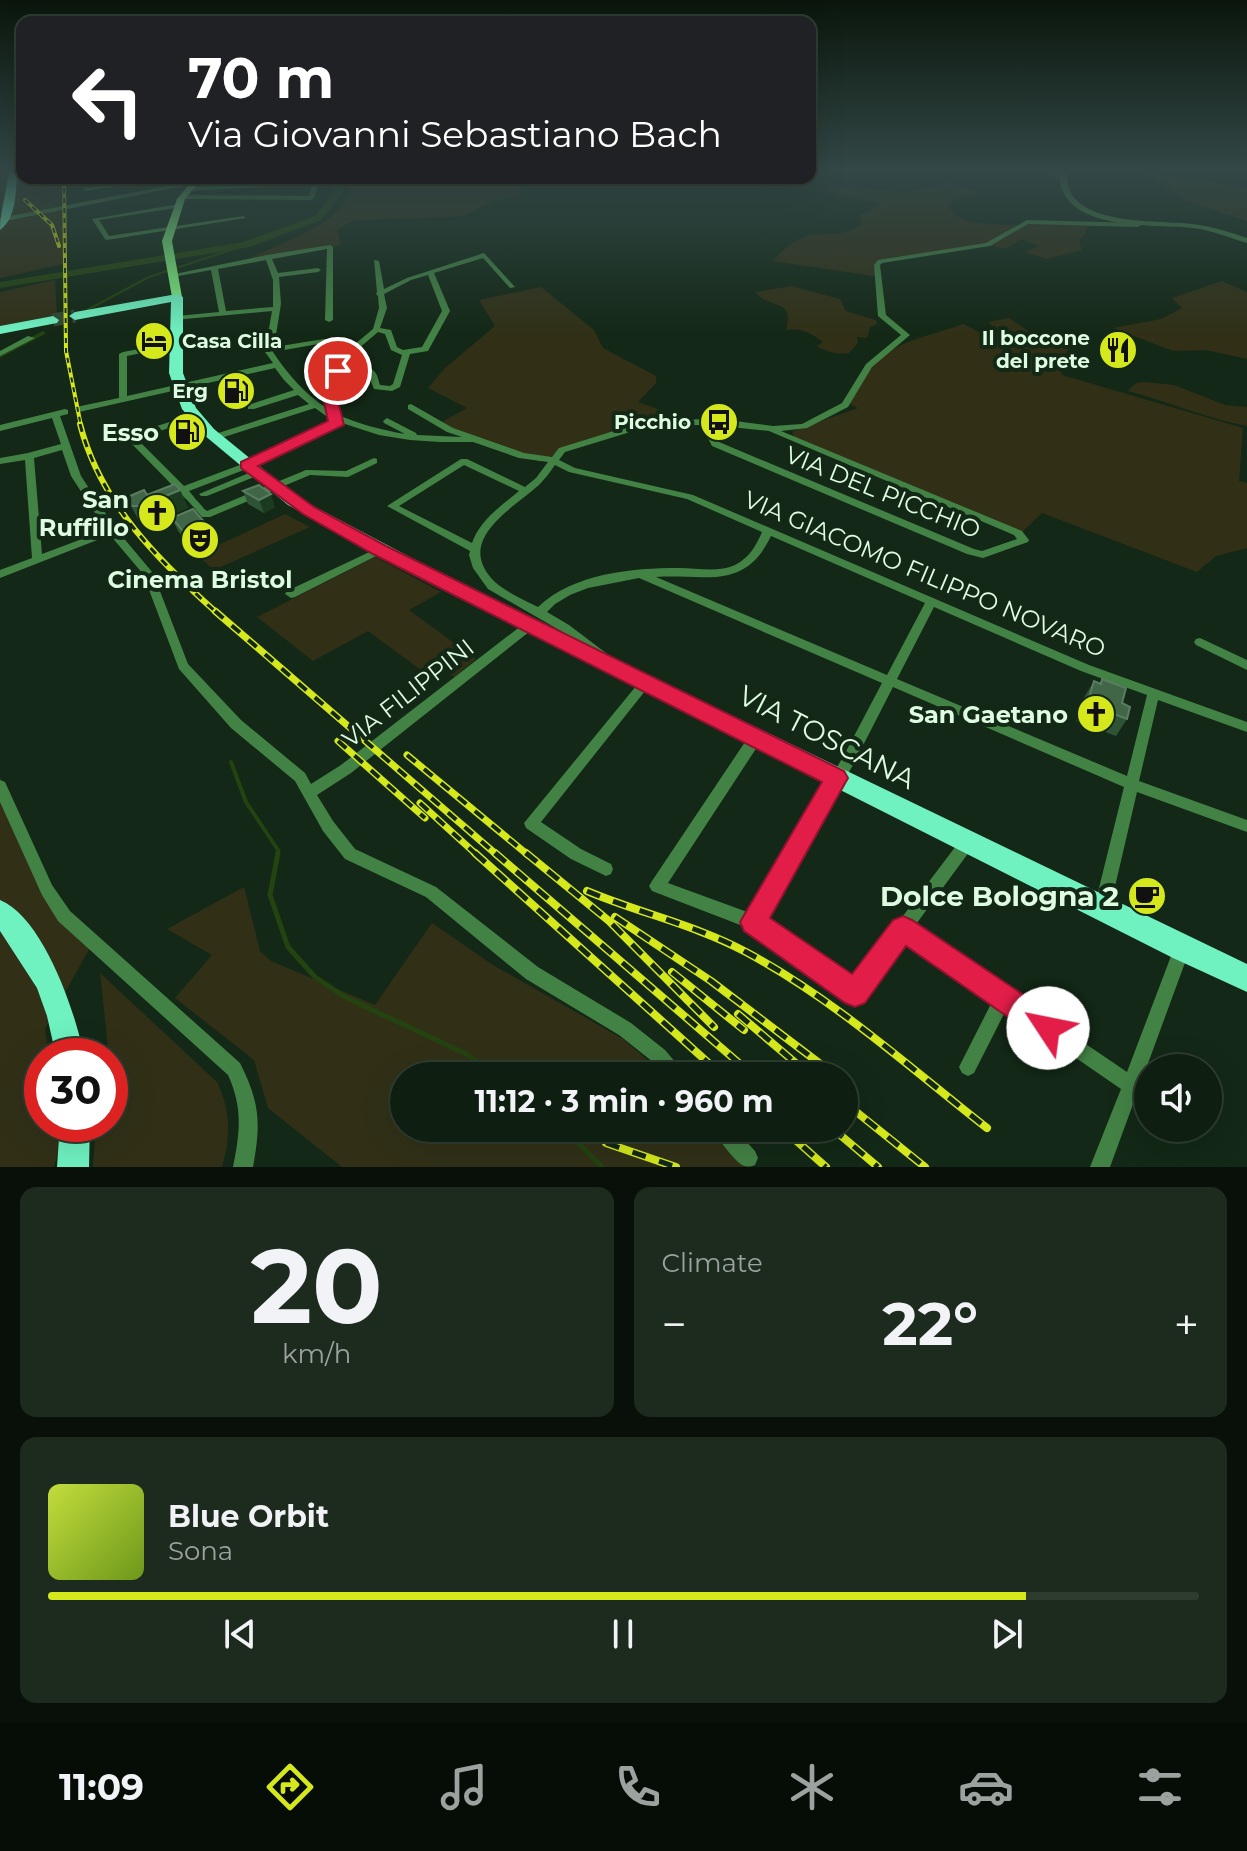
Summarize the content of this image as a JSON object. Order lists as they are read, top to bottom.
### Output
{
  "streets": {
    "main road": ["VIA TOSCANA"],
    "street": ["VIA DEL PICCHIO", "VIA GIACOMO FILIPPO NOVARO", "VIA FILIPPINI"]
  },
  "crossings": [
    ["VIA GIACOMO FILIPPO NOVARO", "VIA FILIPPINI"],
    ["VIA FILIPPINI", "VIA TOSCANA"]
  ],
  "places": {
    "hotel": ["Casa Cilla"],
    "restaurant": ["Il boccone del prete"],
    "fuel station": ["Erg", "Esso"],
    "bus stop": ["Picchio"],
    "church": ["San Ruffillo", "San Gaetano"],
    "theatre": ["Cinema Bristol"],
    "cafe": ["Dolce Bologna 2"]
  },
  "page": {
    "turn": ["70 m", "Via Giovanni Sebastiano Bach"],
    "limit": "30",
    "trip": "11:12 · 3 min · 960 m",
    "tile": [
      ["20", "km/h"],
      "Climate"
    ],
    "heat": ["−", "22°", "+"],
    "song": ["Blue Orbit", "Sona"],
    "tabs": "11:09"
  }
}
